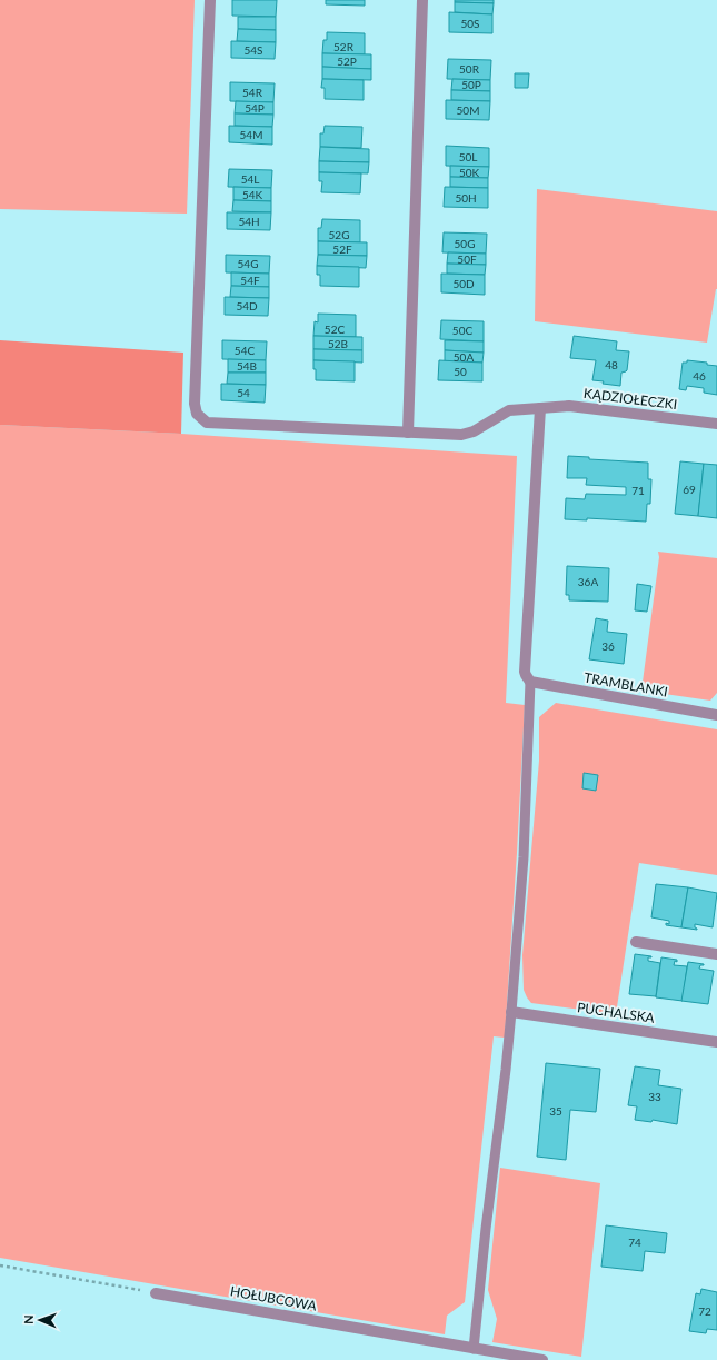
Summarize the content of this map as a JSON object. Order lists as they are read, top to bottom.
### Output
{
  "streets": {
    "street": [
      "KĄDZIOŁECZKI",
      "TRAMBLANKI",
      "PUCHALSKA",
      "HOŁUBCOWA"
    ]
  },
  "house_numbers": [
    "50S",
    "52R",
    "54S",
    "52P",
    "50R",
    "50P",
    "54R",
    "54P",
    "50M",
    "54M",
    "50L",
    "50K",
    "54L",
    "54K",
    "50H",
    "54H",
    "52G",
    "50G",
    "52F",
    "50F",
    "54G",
    "54F",
    "50D",
    "54D",
    "52C",
    "50C",
    "52B",
    "54C",
    "50A",
    "48",
    "54B",
    "50",
    "46",
    "54",
    "69",
    "71",
    "36A",
    "36",
    "33",
    "35",
    "74",
    "72"
  ],
  "north": "left"
}
